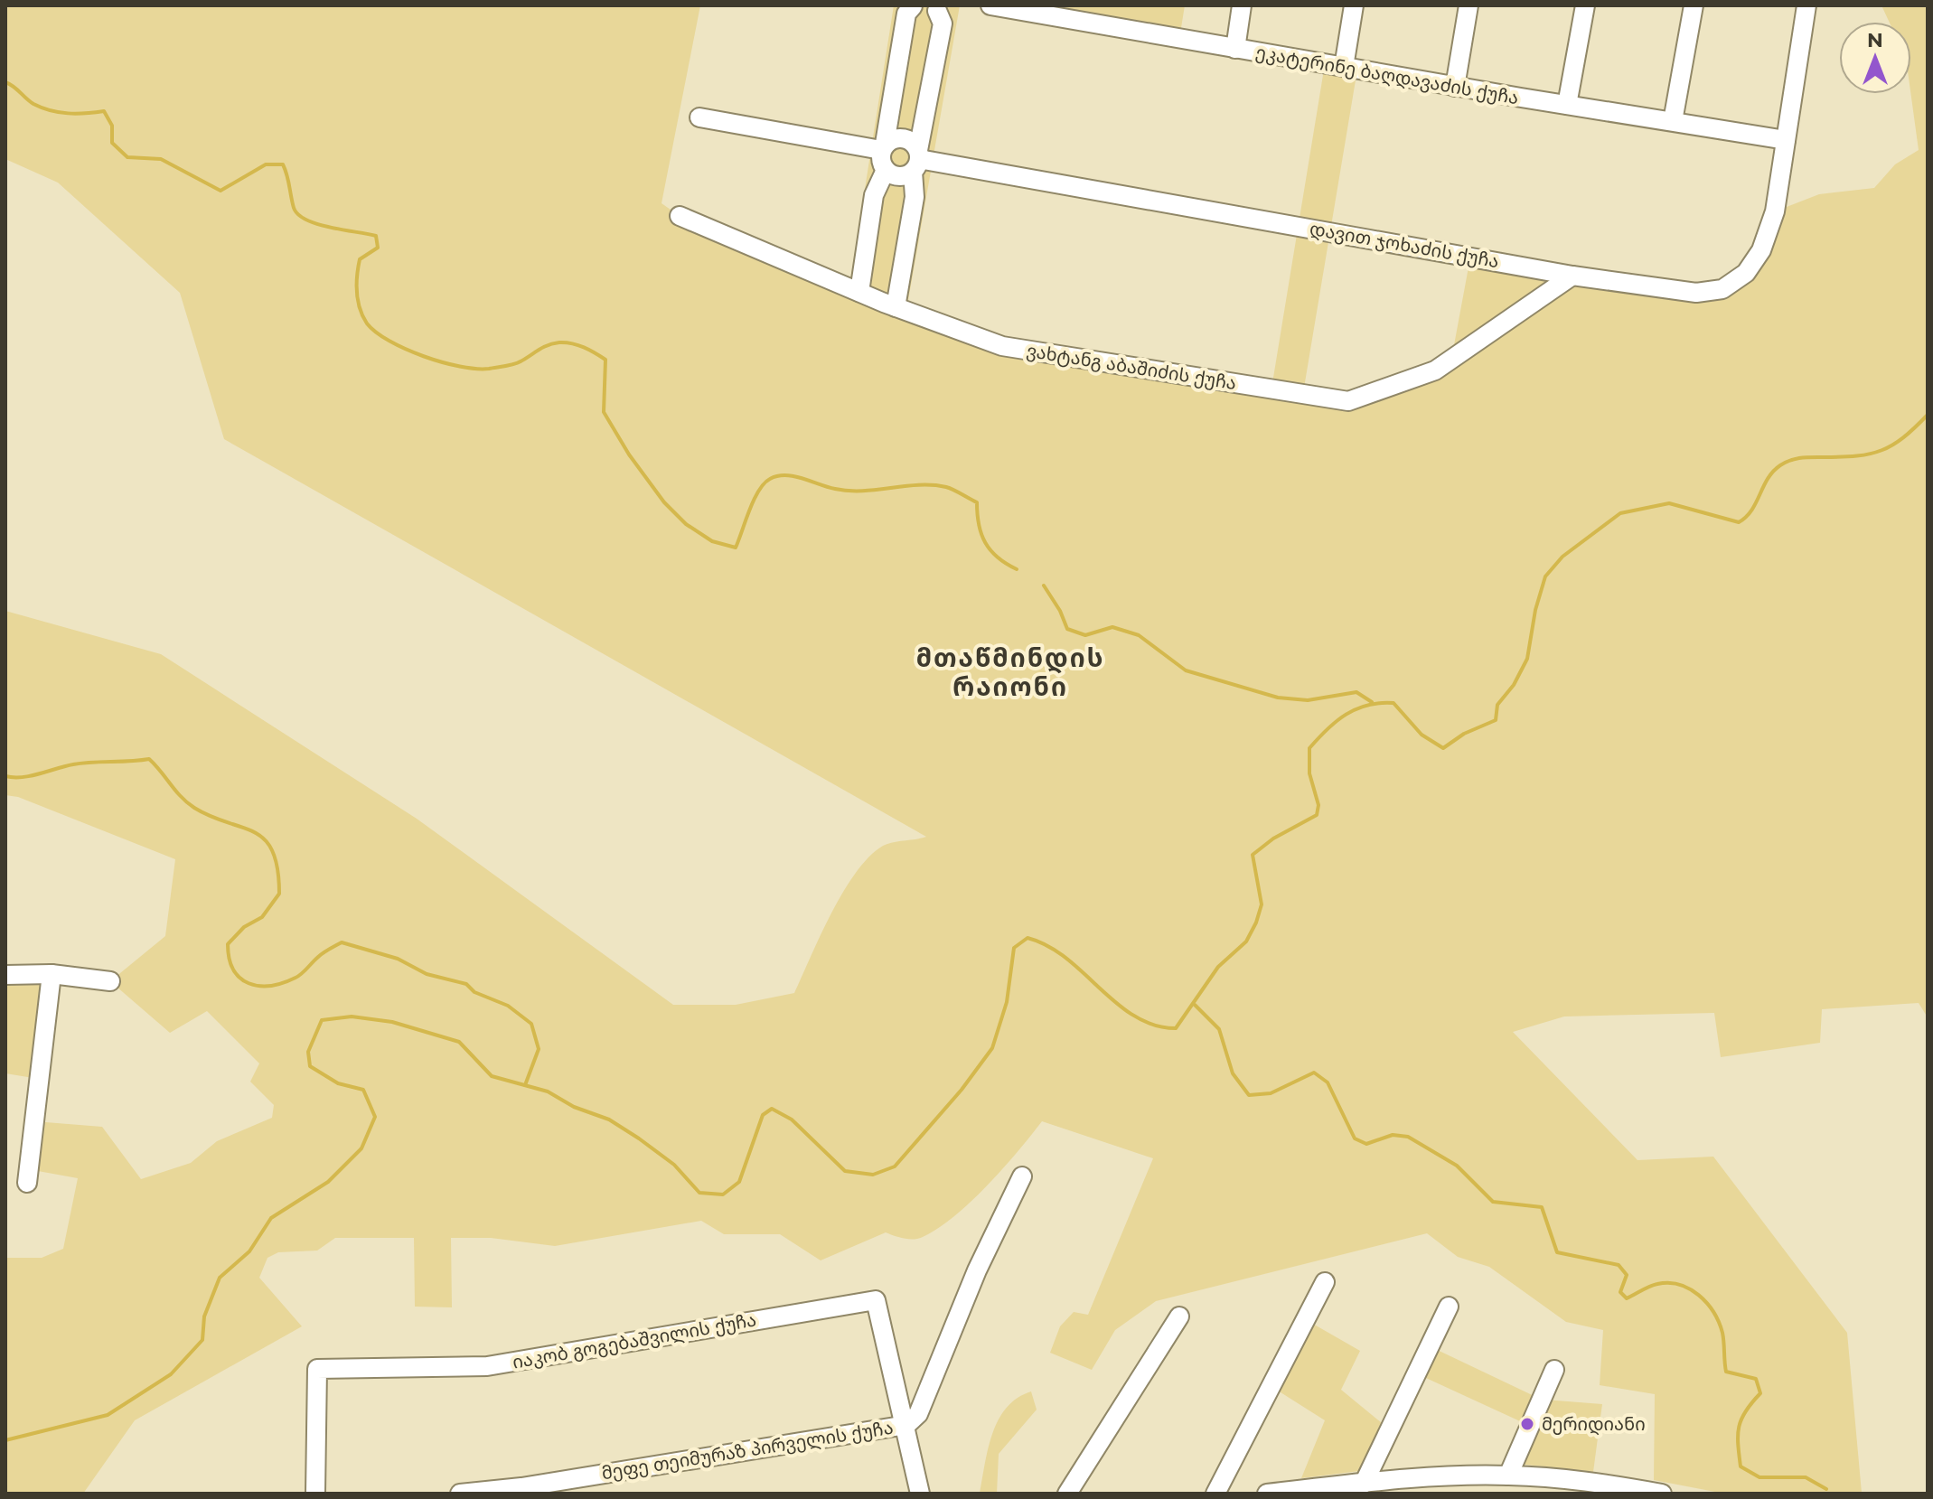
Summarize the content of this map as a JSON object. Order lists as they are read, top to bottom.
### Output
{
  "streets": {
    "street": [
      "ეკატერინე ბაღდავაძის ქუჩა",
      "დავით ჯოხაძის ქუჩა",
      "ვახტანგ აბაშიძის ქუჩა",
      "იაკობ გოგებაშვილის ქუჩა",
      "მეფე თეიმურაზ პირველის ქუჩა"
    ]
  },
  "crossings": [
    ["ეკატერინე ბაღდავაძის ქუჩა", "დავით ჯოხაძის ქუჩა"],
    ["დავით ჯოხაძის ქუჩა", "ვახტანგ აბაშიძის ქუჩა"],
    ["იაკობ გოგებაშვილის ქუჩა", "მეფე თეიმურაზ პირველის ქუჩა"]
  ],
  "districts": ["მთაწმინდის რაიონი"],
  "places": ["მერიდიანი"],
  "north": "top"
}
